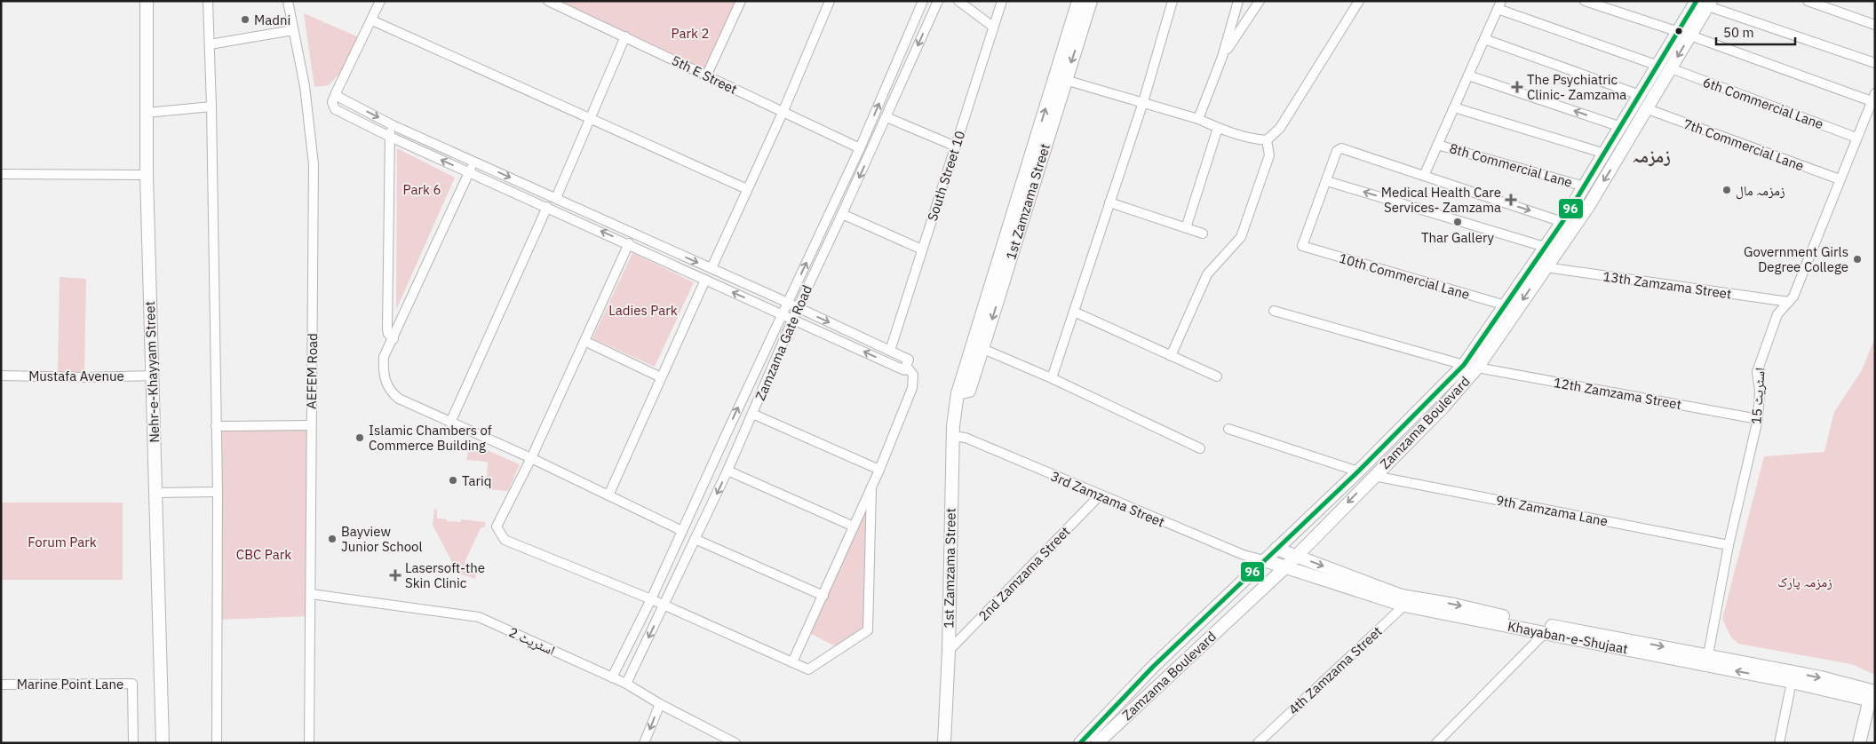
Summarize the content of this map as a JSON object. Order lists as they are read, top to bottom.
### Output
{
  "streets": {
    "main road": [
      "1st Zamzama Street",
      "Nehr-e-Khayyam Street",
      "Zamzama Boulevard",
      "Khayaban-e-Shujaat"
    ],
    "street": [
      "5th E Street",
      "6th Commercial Lane",
      "7th Commercial Lane",
      "8th Commercial Lane",
      "South Street 10",
      "10th Commercial Lane",
      "13th Zamzama Street",
      "Zamzama Gate Road",
      "AEFEM Road",
      "Mustafa Avenue",
      "12th Zamzama Street",
      "اسٹریٹ 15",
      "3rd Zamzama Street",
      "9th Zamzama Lane",
      "2nd Zamzama Street",
      "اسٹریٹ 2",
      "4th Zamzama Street",
      "Marine Point Lane"
    ]
  },
  "crossings": [
    ["5th E Street", "Zamzama Gate Road"],
    ["6th Commercial Lane", "اسٹریٹ 15"],
    ["6th Commercial Lane", "Zamzama Boulevard"],
    ["7th Commercial Lane", "اسٹریٹ 15"],
    ["7th Commercial Lane", "Zamzama Boulevard"],
    ["8th Commercial Lane", "Zamzama Boulevard"],
    ["1st Zamzama Street", "3rd Zamzama Street"],
    ["1st Zamzama Street", "2nd Zamzama Street"],
    ["10th Commercial Lane", "Zamzama Boulevard"],
    ["13th Zamzama Street", "اسٹریٹ 15"],
    ["13th Zamzama Street", "Zamzama Boulevard"],
    ["Zamzama Gate Road", "اسٹریٹ 2"],
    ["AEFEM Road", "اسٹریٹ 2"],
    ["Nehr-e-Khayyam Street", "Mustafa Avenue"],
    ["12th Zamzama Street", "اسٹریٹ 15"],
    ["12th Zamzama Street", "Zamzama Boulevard"],
    ["اسٹریٹ 15", "9th Zamzama Lane"],
    ["اسٹریٹ 15", "Khayaban-e-Shujaat"],
    ["Zamzama Boulevard", "3rd Zamzama Street"],
    ["Zamzama Boulevard", "9th Zamzama Lane"],
    ["Zamzama Boulevard", "Khayaban-e-Shujaat"],
    ["3rd Zamzama Street", "2nd Zamzama Street"],
    ["3rd Zamzama Street", "Khayaban-e-Shujaat"],
    ["Khayaban-e-Shujaat", "4th Zamzama Street"]
  ],
  "districts": ["زمزمہ"],
  "parks": [
    "Park 2",
    "Park 6",
    "Ladies Park",
    "Forum Park",
    "CBC Park",
    "زمزمہ پارک"
  ],
  "places": {
    "other": [
      "Madni",
      "زمزمہ مال",
      "Thar Gallery",
      "Government Girls Degree College",
      "Islamic Chambers of Commerce Building",
      "Tariq",
      "Bayview Junior School"
    ],
    "health": ["The Psychiatric Clinic- Zamzama", "Medical Health Care Services- Zamzama", "Lasersoft-the Skin Clinic"]
  },
  "lines": ["transit line 96"],
  "scale_bar": "50 m"
}
